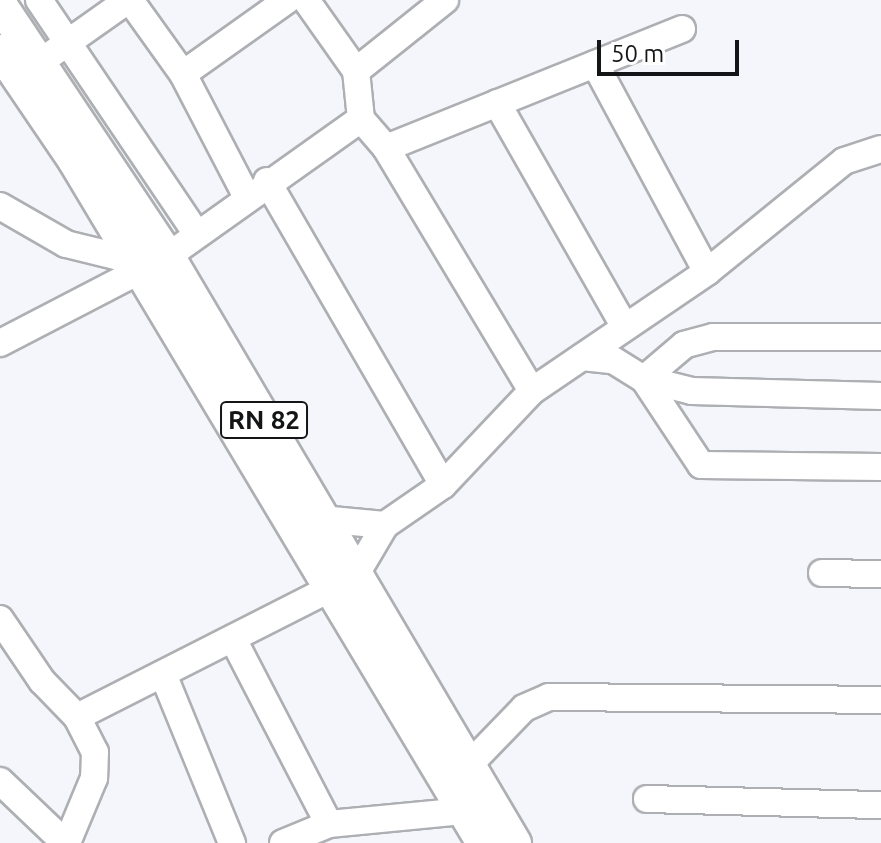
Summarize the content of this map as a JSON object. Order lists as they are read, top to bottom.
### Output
{
  "streets": {
    "main road": ["RN 82"]
  },
  "scale_bar": "50 m"
}
